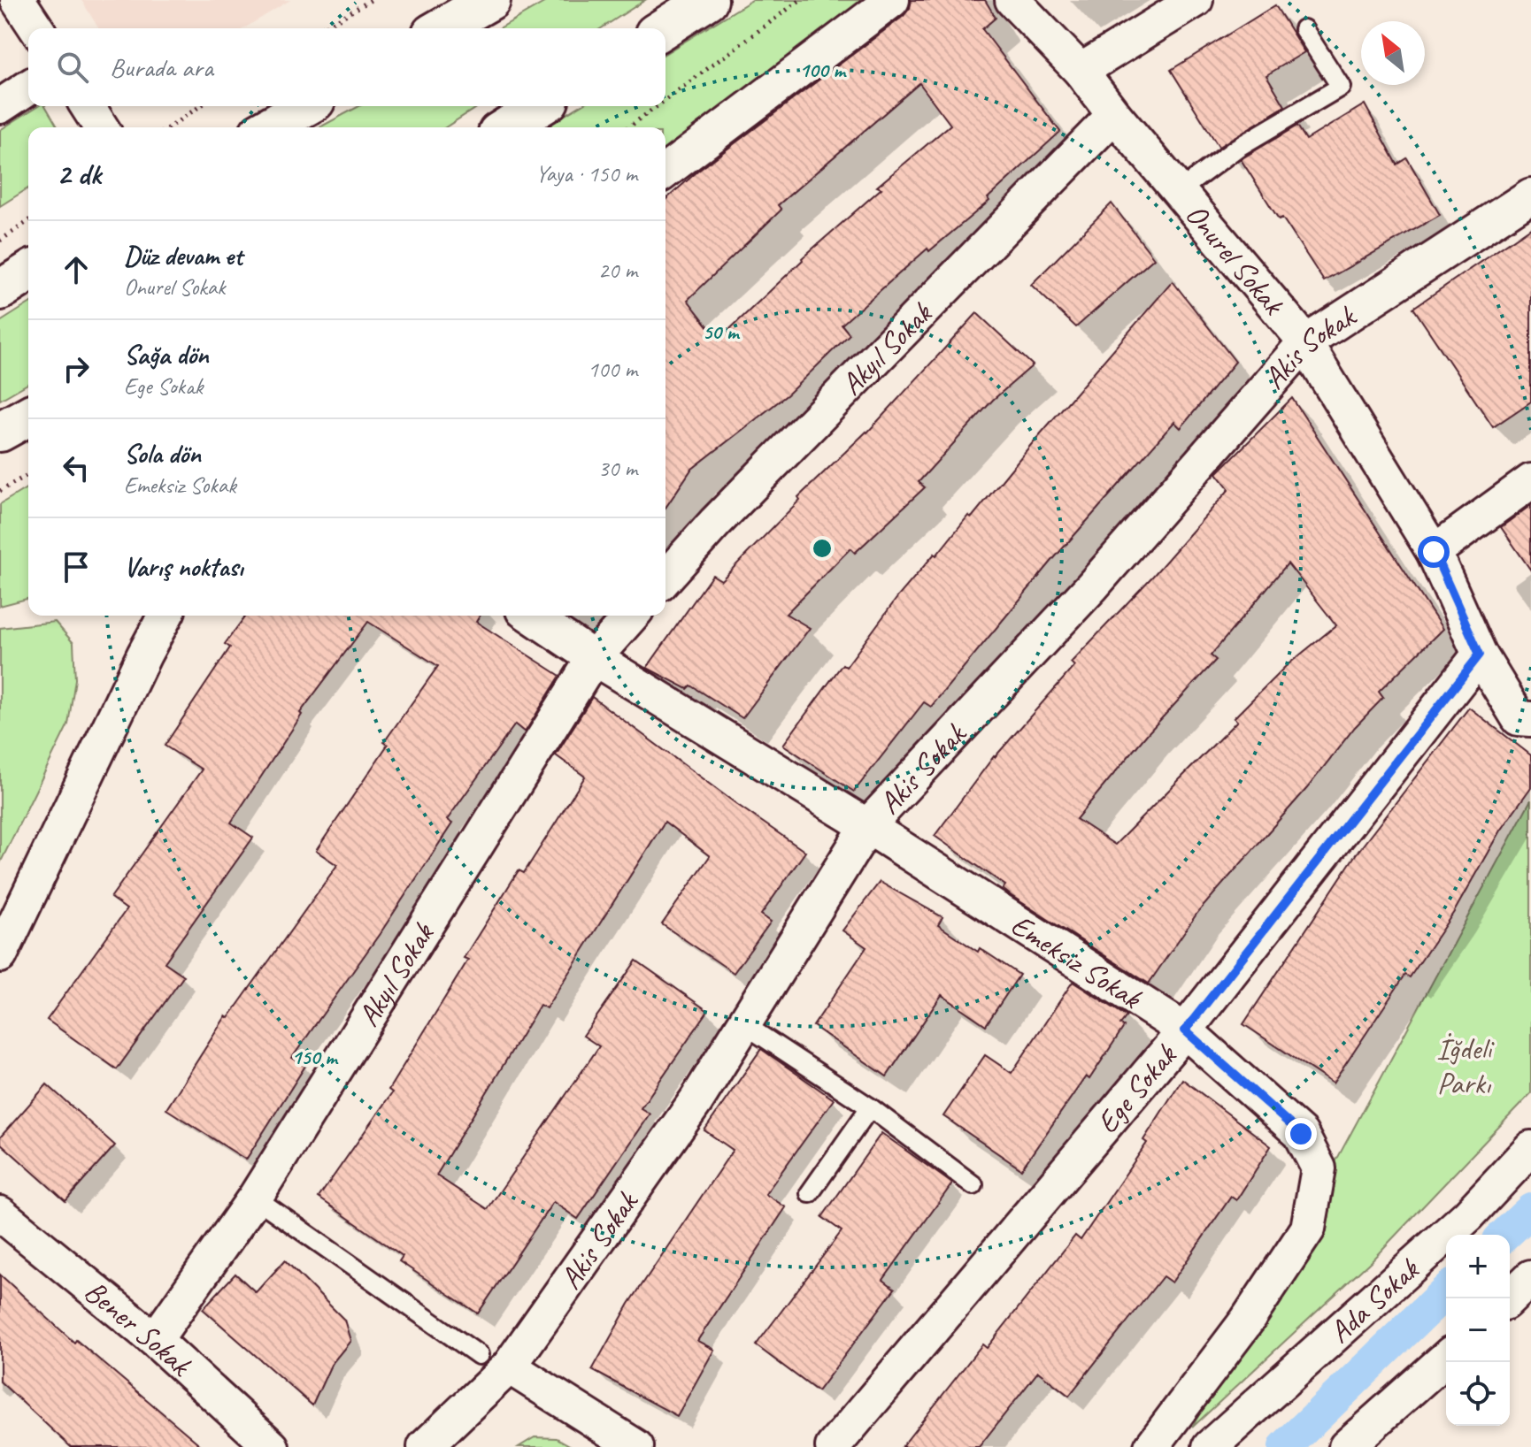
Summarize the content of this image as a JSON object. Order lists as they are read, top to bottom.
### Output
{
  "streets": {
    "street": [
      "Onurel Sokak",
      "Akyıl Sokak",
      "Akis Sokak",
      "Emeksiz Sokak",
      "Ege Sokak",
      "Ada Sokak",
      "Bener Sokak"
    ]
  },
  "crossings": [
    ["Onurel Sokak", "Akyıl Sokak"],
    ["Onurel Sokak", "Akis Sokak"],
    ["Onurel Sokak", "Ege Sokak"],
    ["Akyıl Sokak", "Emeksiz Sokak"],
    ["Akyıl Sokak", "Bener Sokak"],
    ["Akis Sokak", "Emeksiz Sokak"],
    ["Emeksiz Sokak", "Ege Sokak"]
  ],
  "parks": ["İğdeli Parkı"],
  "north": "top left",
  "page": {
    "search": "Burada ara",
    "heading": ["2 dk", "Yaya · 150 m"],
    "list": [
      ["Düz devam et", "Onurel Sokak", "20 m"],
      ["Sağa dön", "Ege Sokak", "100 m"],
      ["Sola dön", "Emeksiz Sokak", "30 m"],
      "Varış noktası"
    ],
    "map_buttons": ["+", "−"]
  },
  "rings": ["100 m", "50 m", "150 m"]
}
